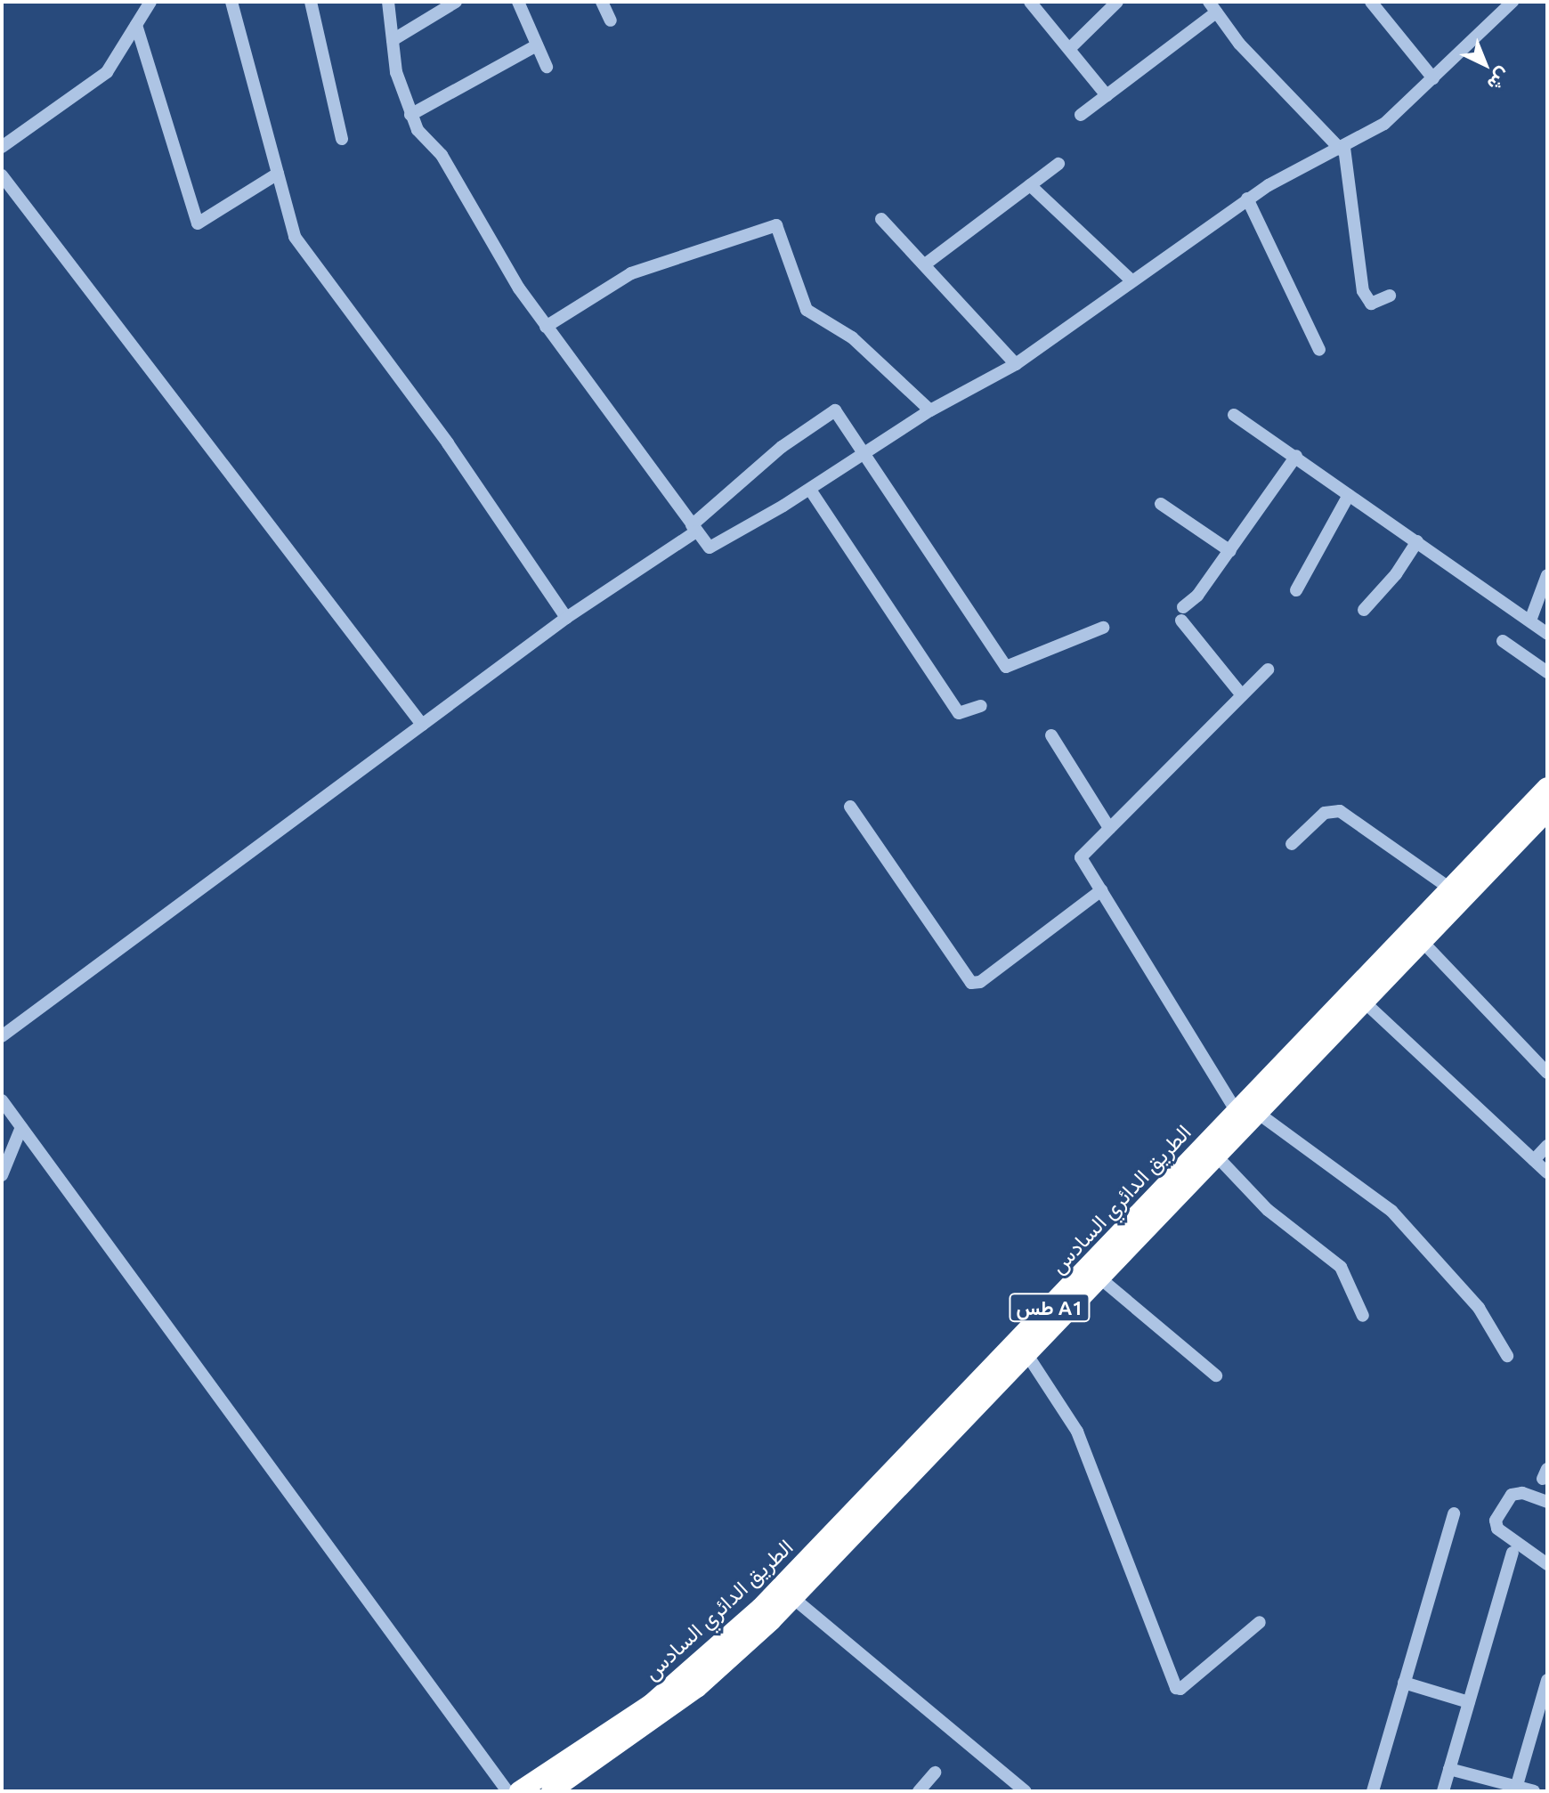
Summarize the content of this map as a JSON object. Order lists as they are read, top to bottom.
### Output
{
  "streets": {
    "highway": ["الطريق الدائري السادس", "طس A1"]
  },
  "north": "bottom right"
}
